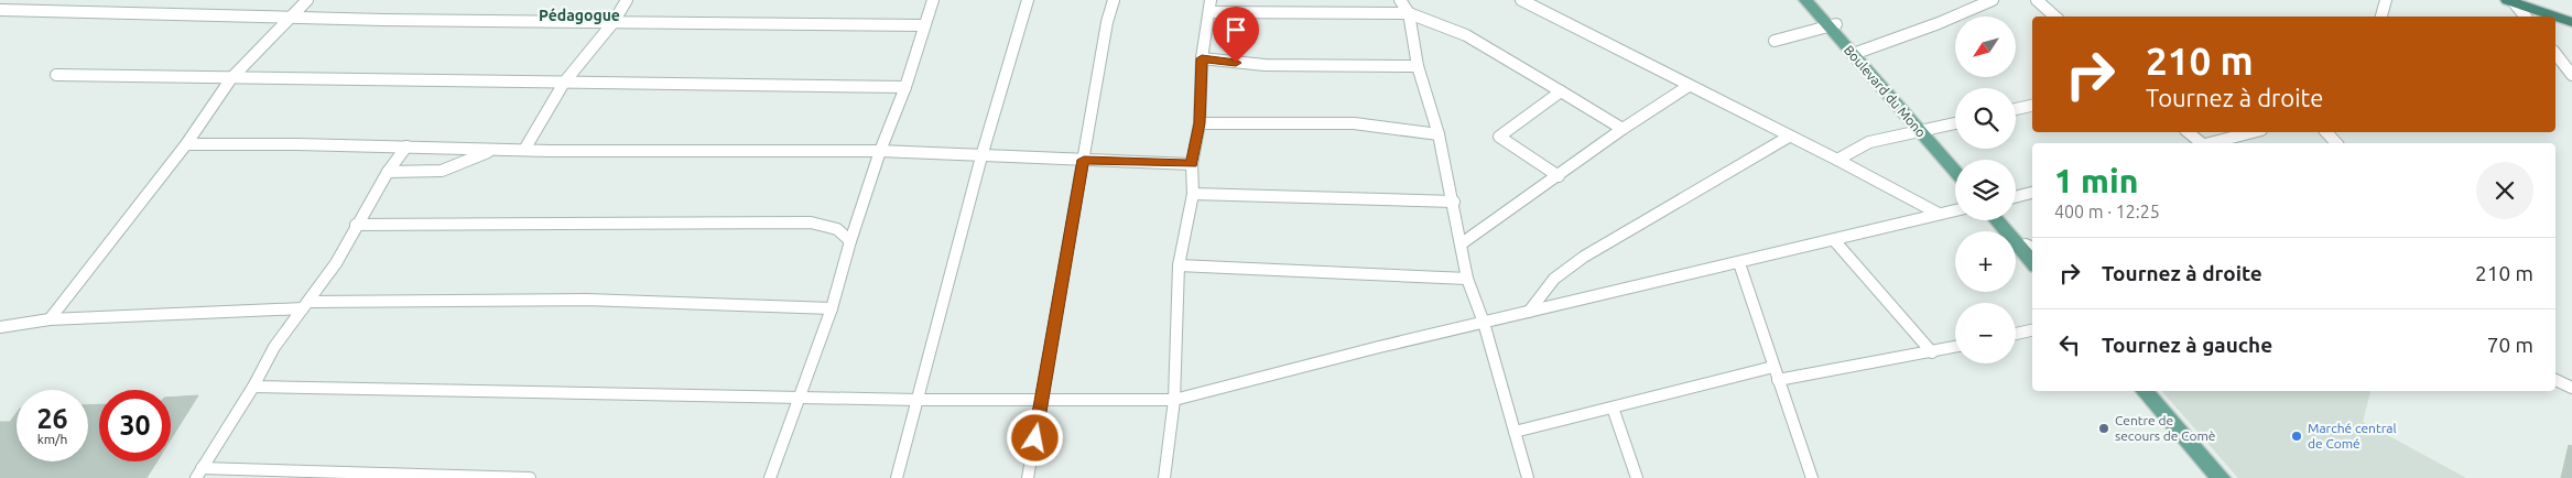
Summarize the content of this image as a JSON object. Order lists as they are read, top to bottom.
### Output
{
  "streets": {
    "main road": ["Boulevard du Mono"]
  },
  "districts": ["Pédagogue"],
  "places": ["Centre de secours de Comè", "Marché central de Comé"],
  "north": "bottom left",
  "page": {
    "map_buttons": ["+", "−"],
    "turn": ["210 m", "Tournez à droite"],
    "heading": ["1 min", "400 m · 12:25"],
    "list": [
      {
        "name": "Tournez à droite",
        "value": "210 m"
      },
      {
        "name": "Tournez à gauche",
        "value": "70 m"
      }
    ],
    "speed": "26 km/h",
    "limit": "30"
  }
}
